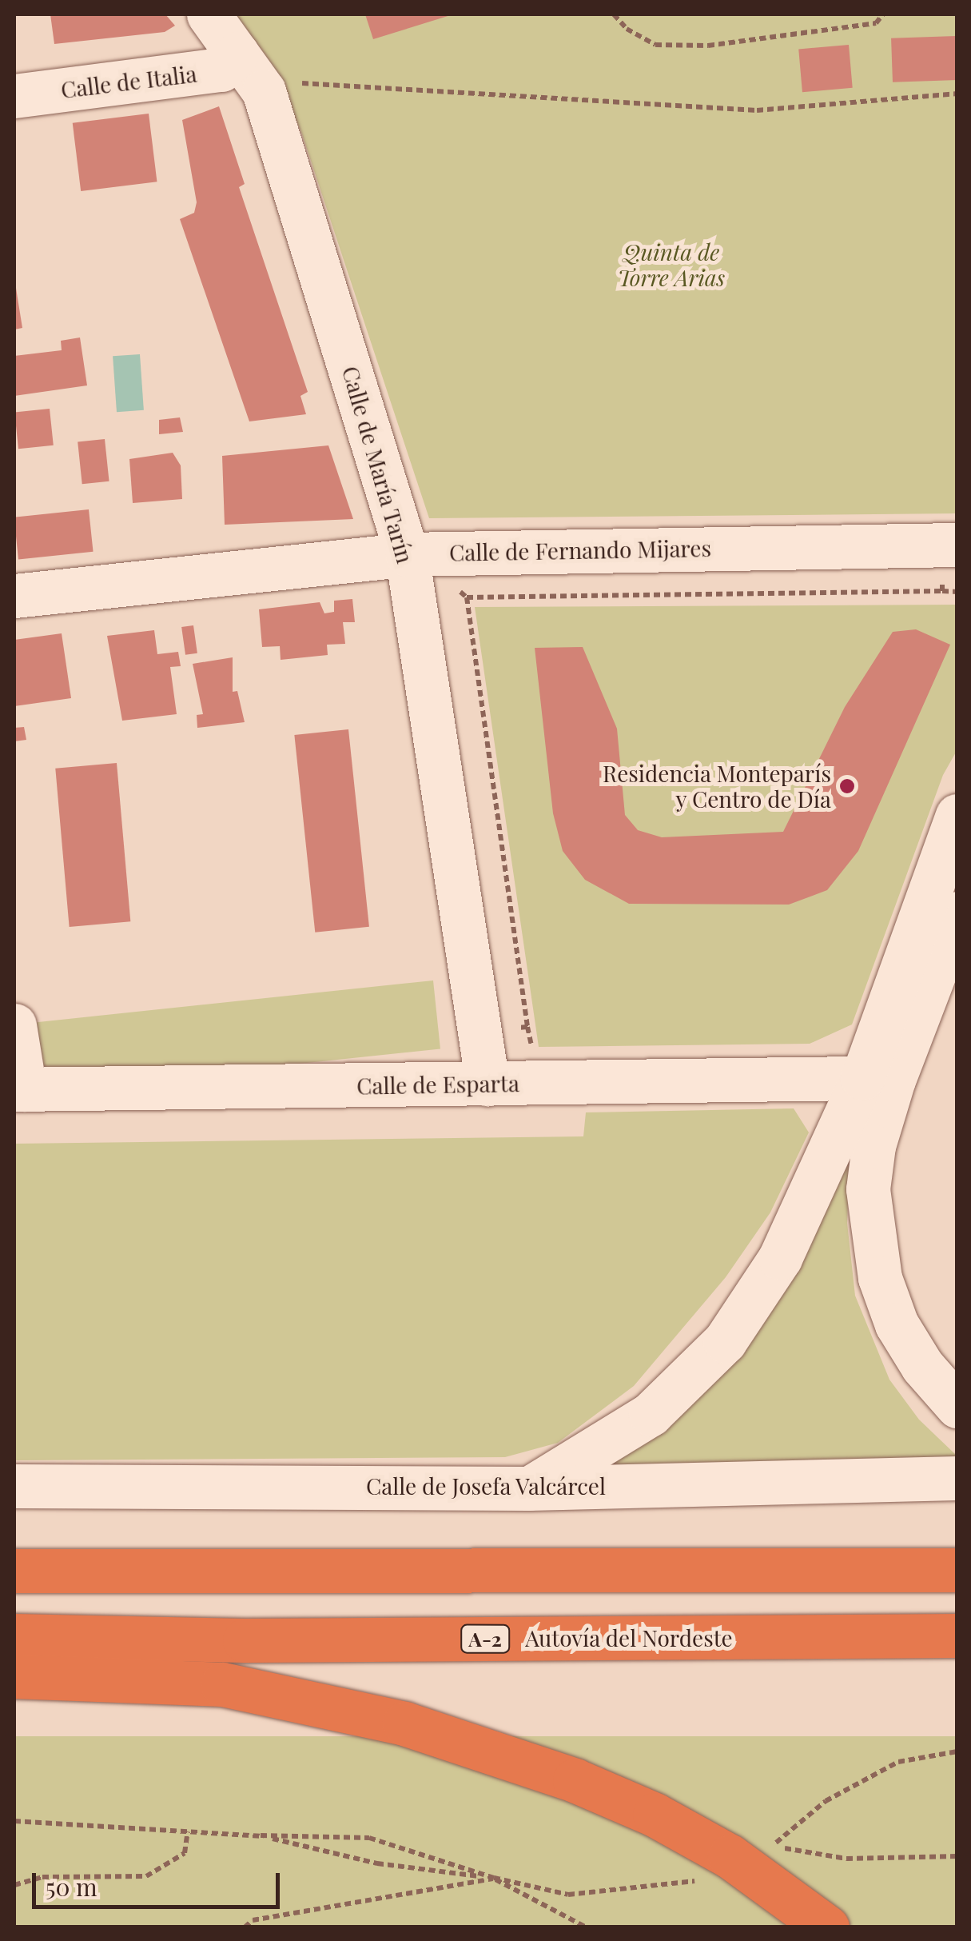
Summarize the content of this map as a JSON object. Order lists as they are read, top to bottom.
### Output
{
  "streets": {
    "highway": ["Autovía del Nordeste", "A-2"],
    "street": [
      "Calle de Italia",
      "Calle de María Tarín",
      "Calle de Fernando Mijares",
      "Calle de Esparta",
      "Calle de Josefa Valcárcel"
    ]
  },
  "crossings": [
    ["Calle de Italia", "Calle de María Tarín"],
    ["Calle de María Tarín", "Calle de Fernando Mijares"],
    ["Calle de María Tarín", "Calle de Esparta"]
  ],
  "parks": ["Quinta de Torre Arias"],
  "places": ["Residencia Monteparís y Centro de Día"],
  "scale_bar": "50 m"
}
